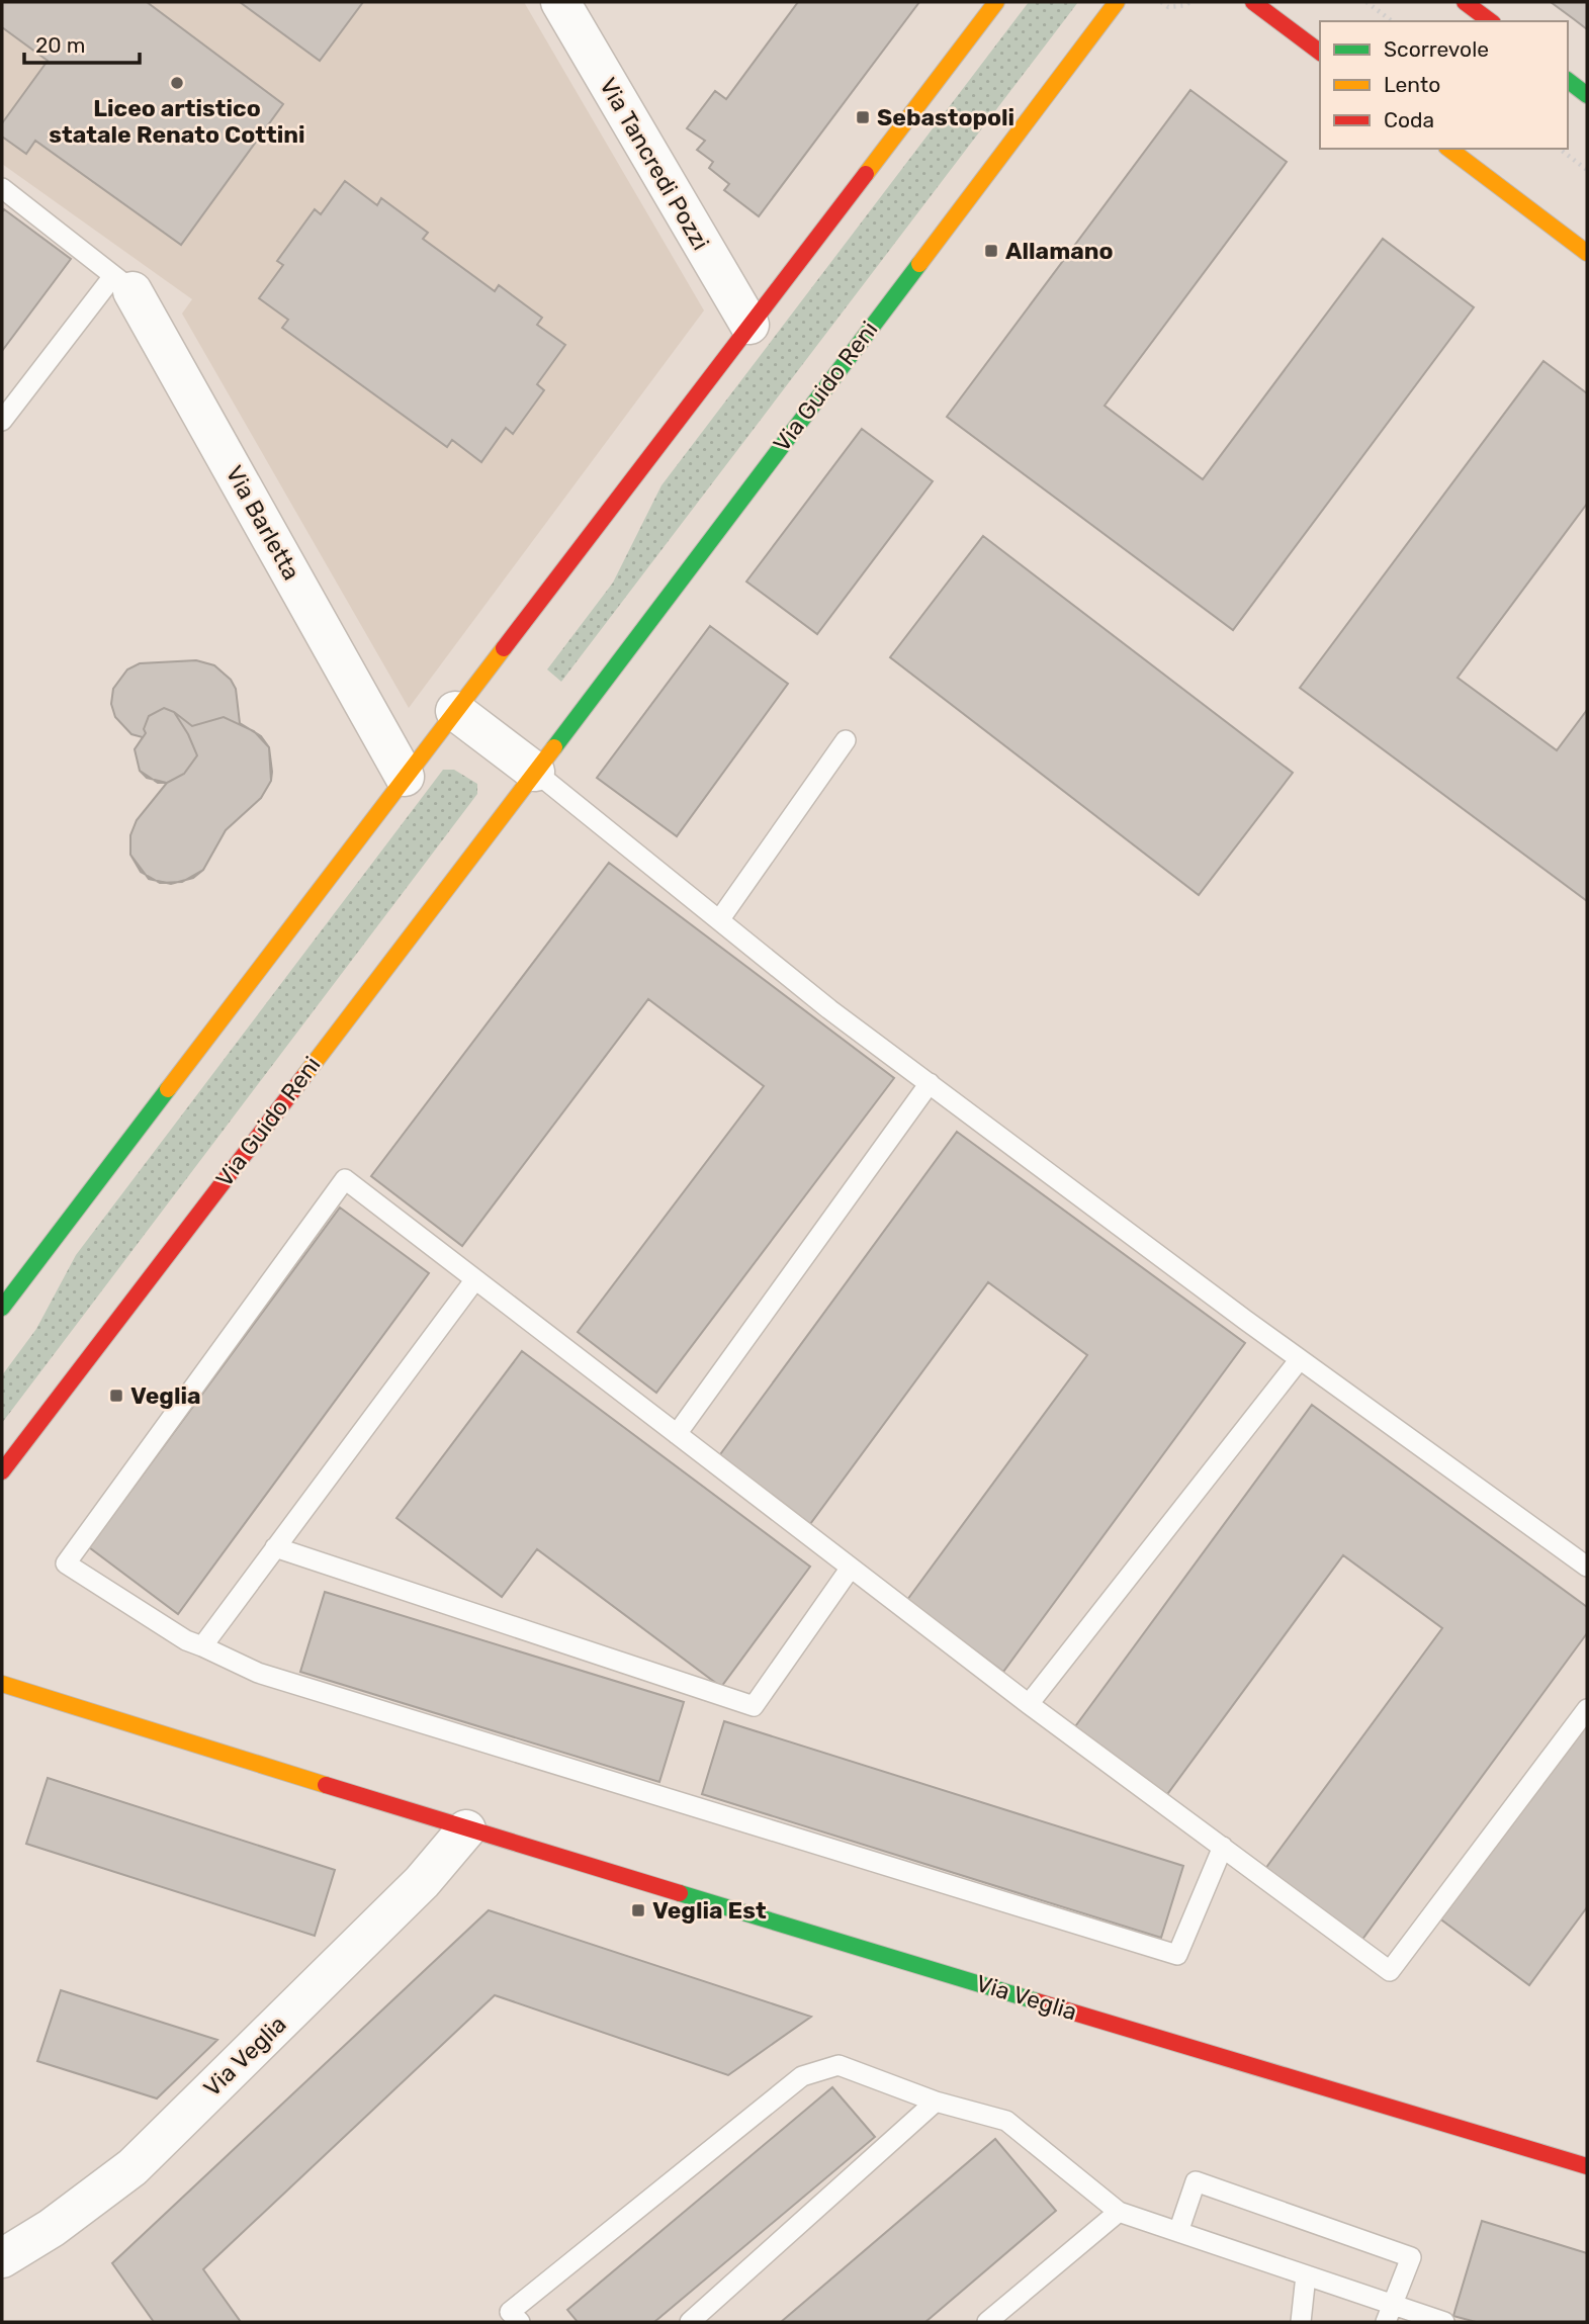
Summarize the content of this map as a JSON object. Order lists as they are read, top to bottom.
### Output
{
  "streets": {
    "main road": ["Via Guido Reni", "Via Veglia"],
    "street": ["Via Tancredi Pozzi", "Via Barletta"]
  },
  "places": {
    "other": ["Liceo artistico statale Renato Cottini"],
    "transit": [
      "Sebastopoli",
      "Allamano",
      "Veglia",
      "Veglia Est"
    ]
  },
  "legend": ["Scorrevole", "Lento", "Coda"],
  "scale_bar": "20 m"
}
